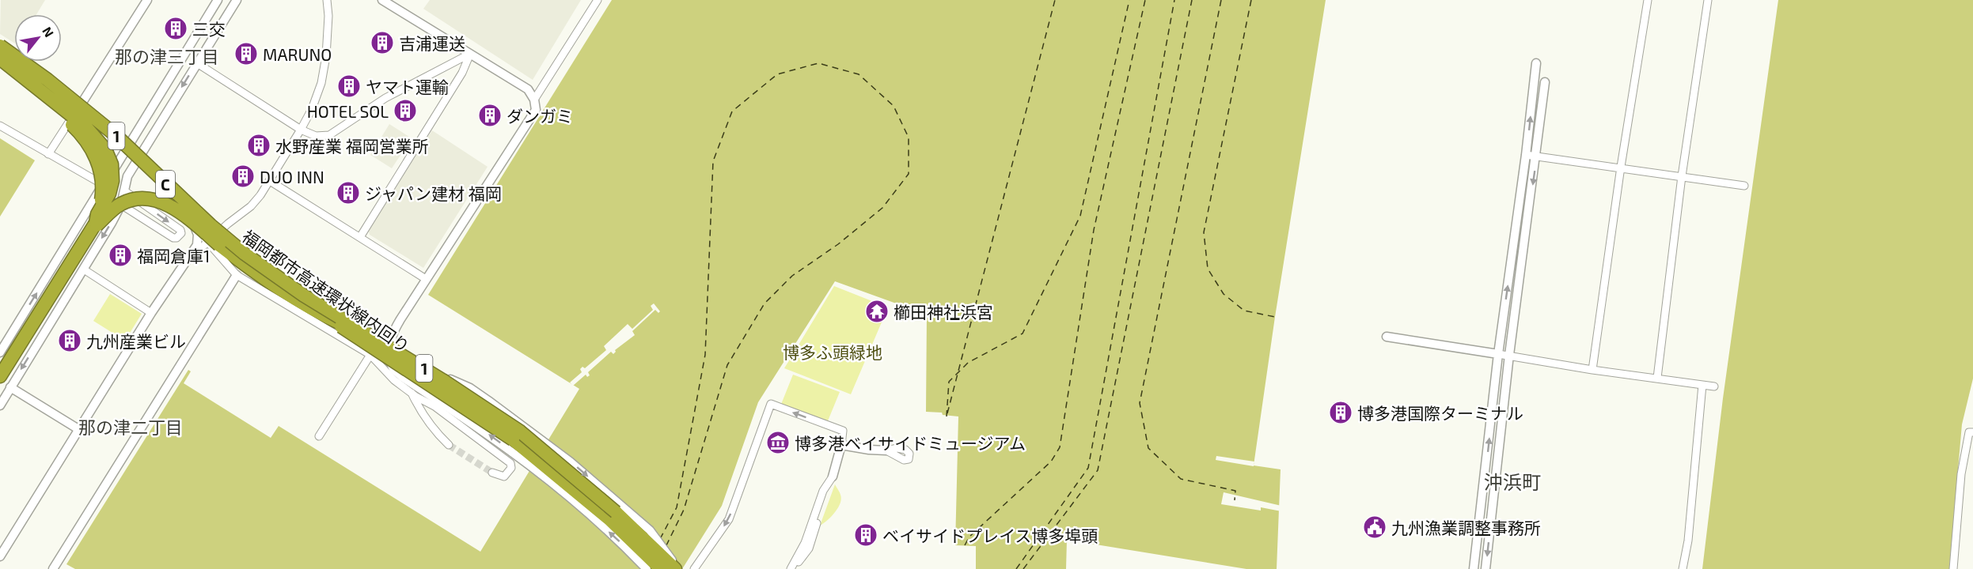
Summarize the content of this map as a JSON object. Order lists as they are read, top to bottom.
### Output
{
  "streets": {
    "highway": ["1", "C", "福岡都市高速環状線内回り"]
  },
  "districts": ["那の津三丁目", "那の津二丁目", "沖浜町"],
  "parks": ["博多ふ頭緑地"],
  "places": {
    "building": [
      "三交",
      "吉浦運送",
      "MARUNO",
      "ヤマト運輸",
      "HOTEL SOL",
      "ダンガミ",
      "水野産業 福岡営業所",
      "DUO INN",
      "ジャパン建材 福岡",
      "福岡倉庫1",
      "九州産業ビル",
      "博多港国際ターミナル",
      "ベイサイドプレイス博多埠頭"
    ],
    "temple": ["櫛田神社浜宮"],
    "museum": ["博多港ベイサイドミュージアム"],
    "public building": ["九州漁業調整事務所"]
  },
  "north": "top right"
}
